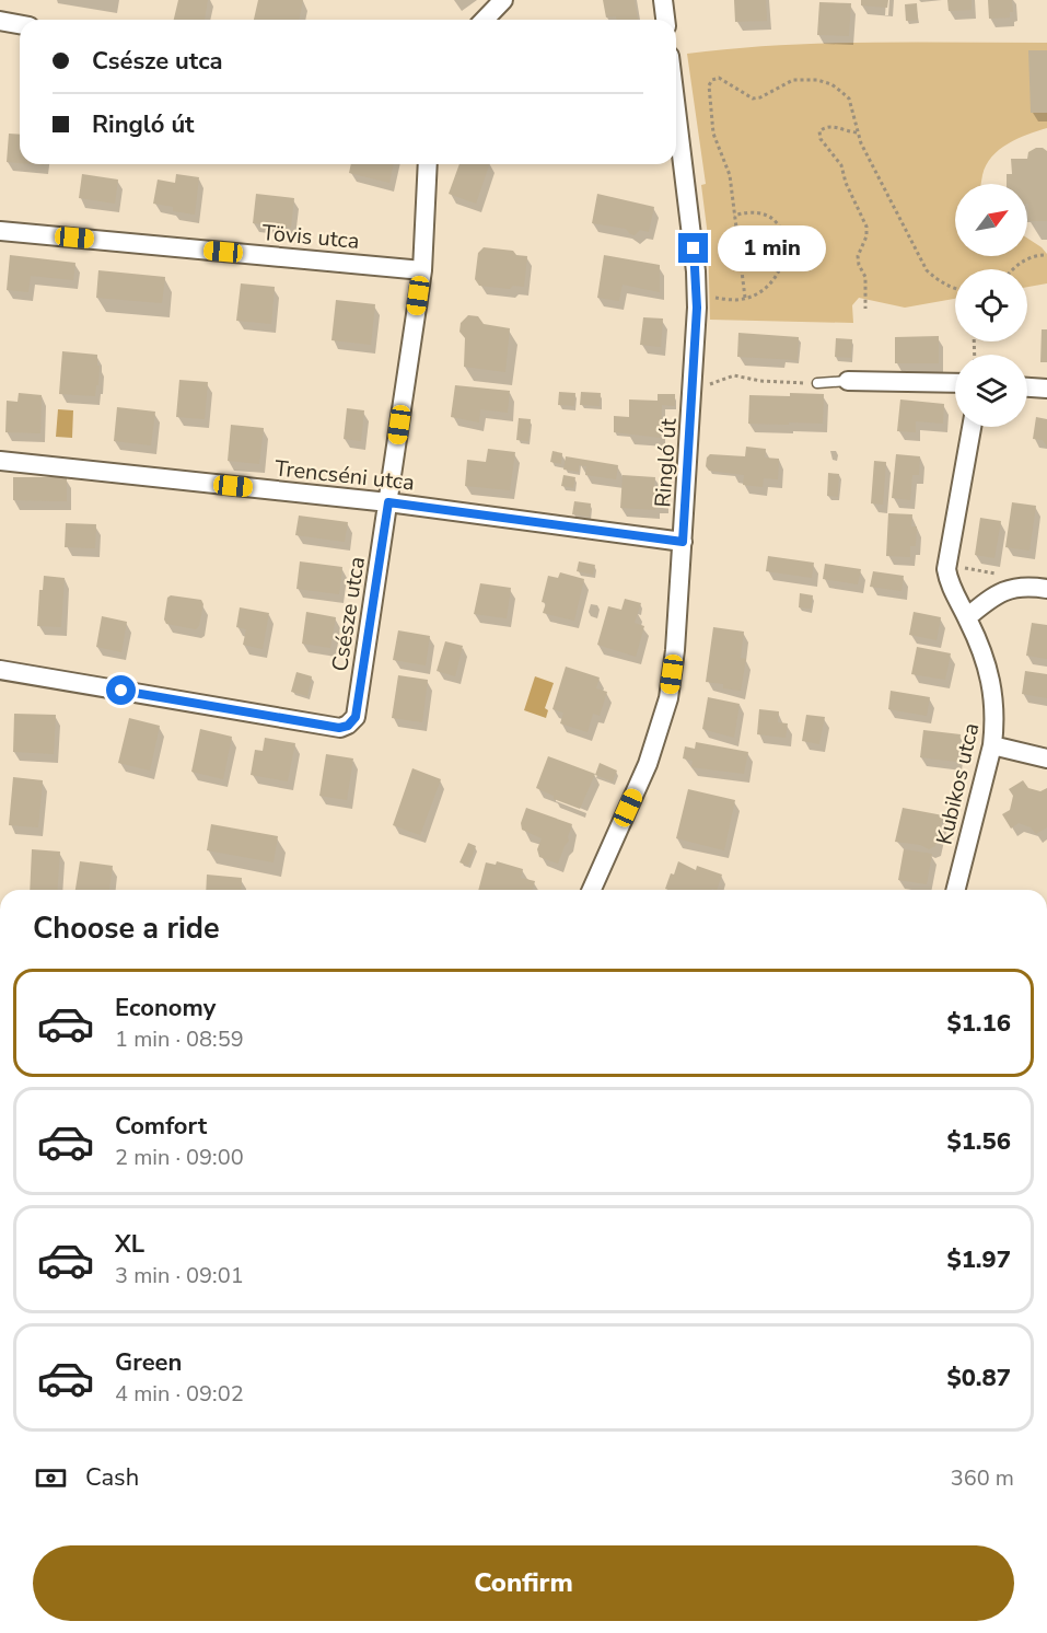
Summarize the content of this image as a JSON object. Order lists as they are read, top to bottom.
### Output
{
  "streets": {
    "street": [
      "Tövis utca",
      "Ringló út",
      "Trencséni utca",
      "Csésze utca",
      "Kubikos utca"
    ]
  },
  "crossings": [
    ["Tövis utca", "Csésze utca"],
    ["Ringló út", "Trencséni utca"],
    ["Trencséni utca", "Csésze utca"]
  ],
  "north": "top right",
  "page": {
    "banner": ["Csésze utca", "Ringló út"],
    "bubble": "1 min",
    "heading": "Choose a ride",
    "list": [
      {
        "name": "Economy",
        "note": "1 min · 08:59",
        "value": "$1.16"
      },
      {
        "name": "Comfort",
        "note": "2 min · 09:00",
        "value": "$1.56"
      },
      {
        "name": "XL",
        "note": "3 min · 09:01",
        "value": "$1.97"
      },
      {
        "name": "Green",
        "note": "4 min · 09:02",
        "value": "$0.87"
      }
    ],
    "pay": ["Cash", "360 m"],
    "buttons": "Confirm"
  }
}
